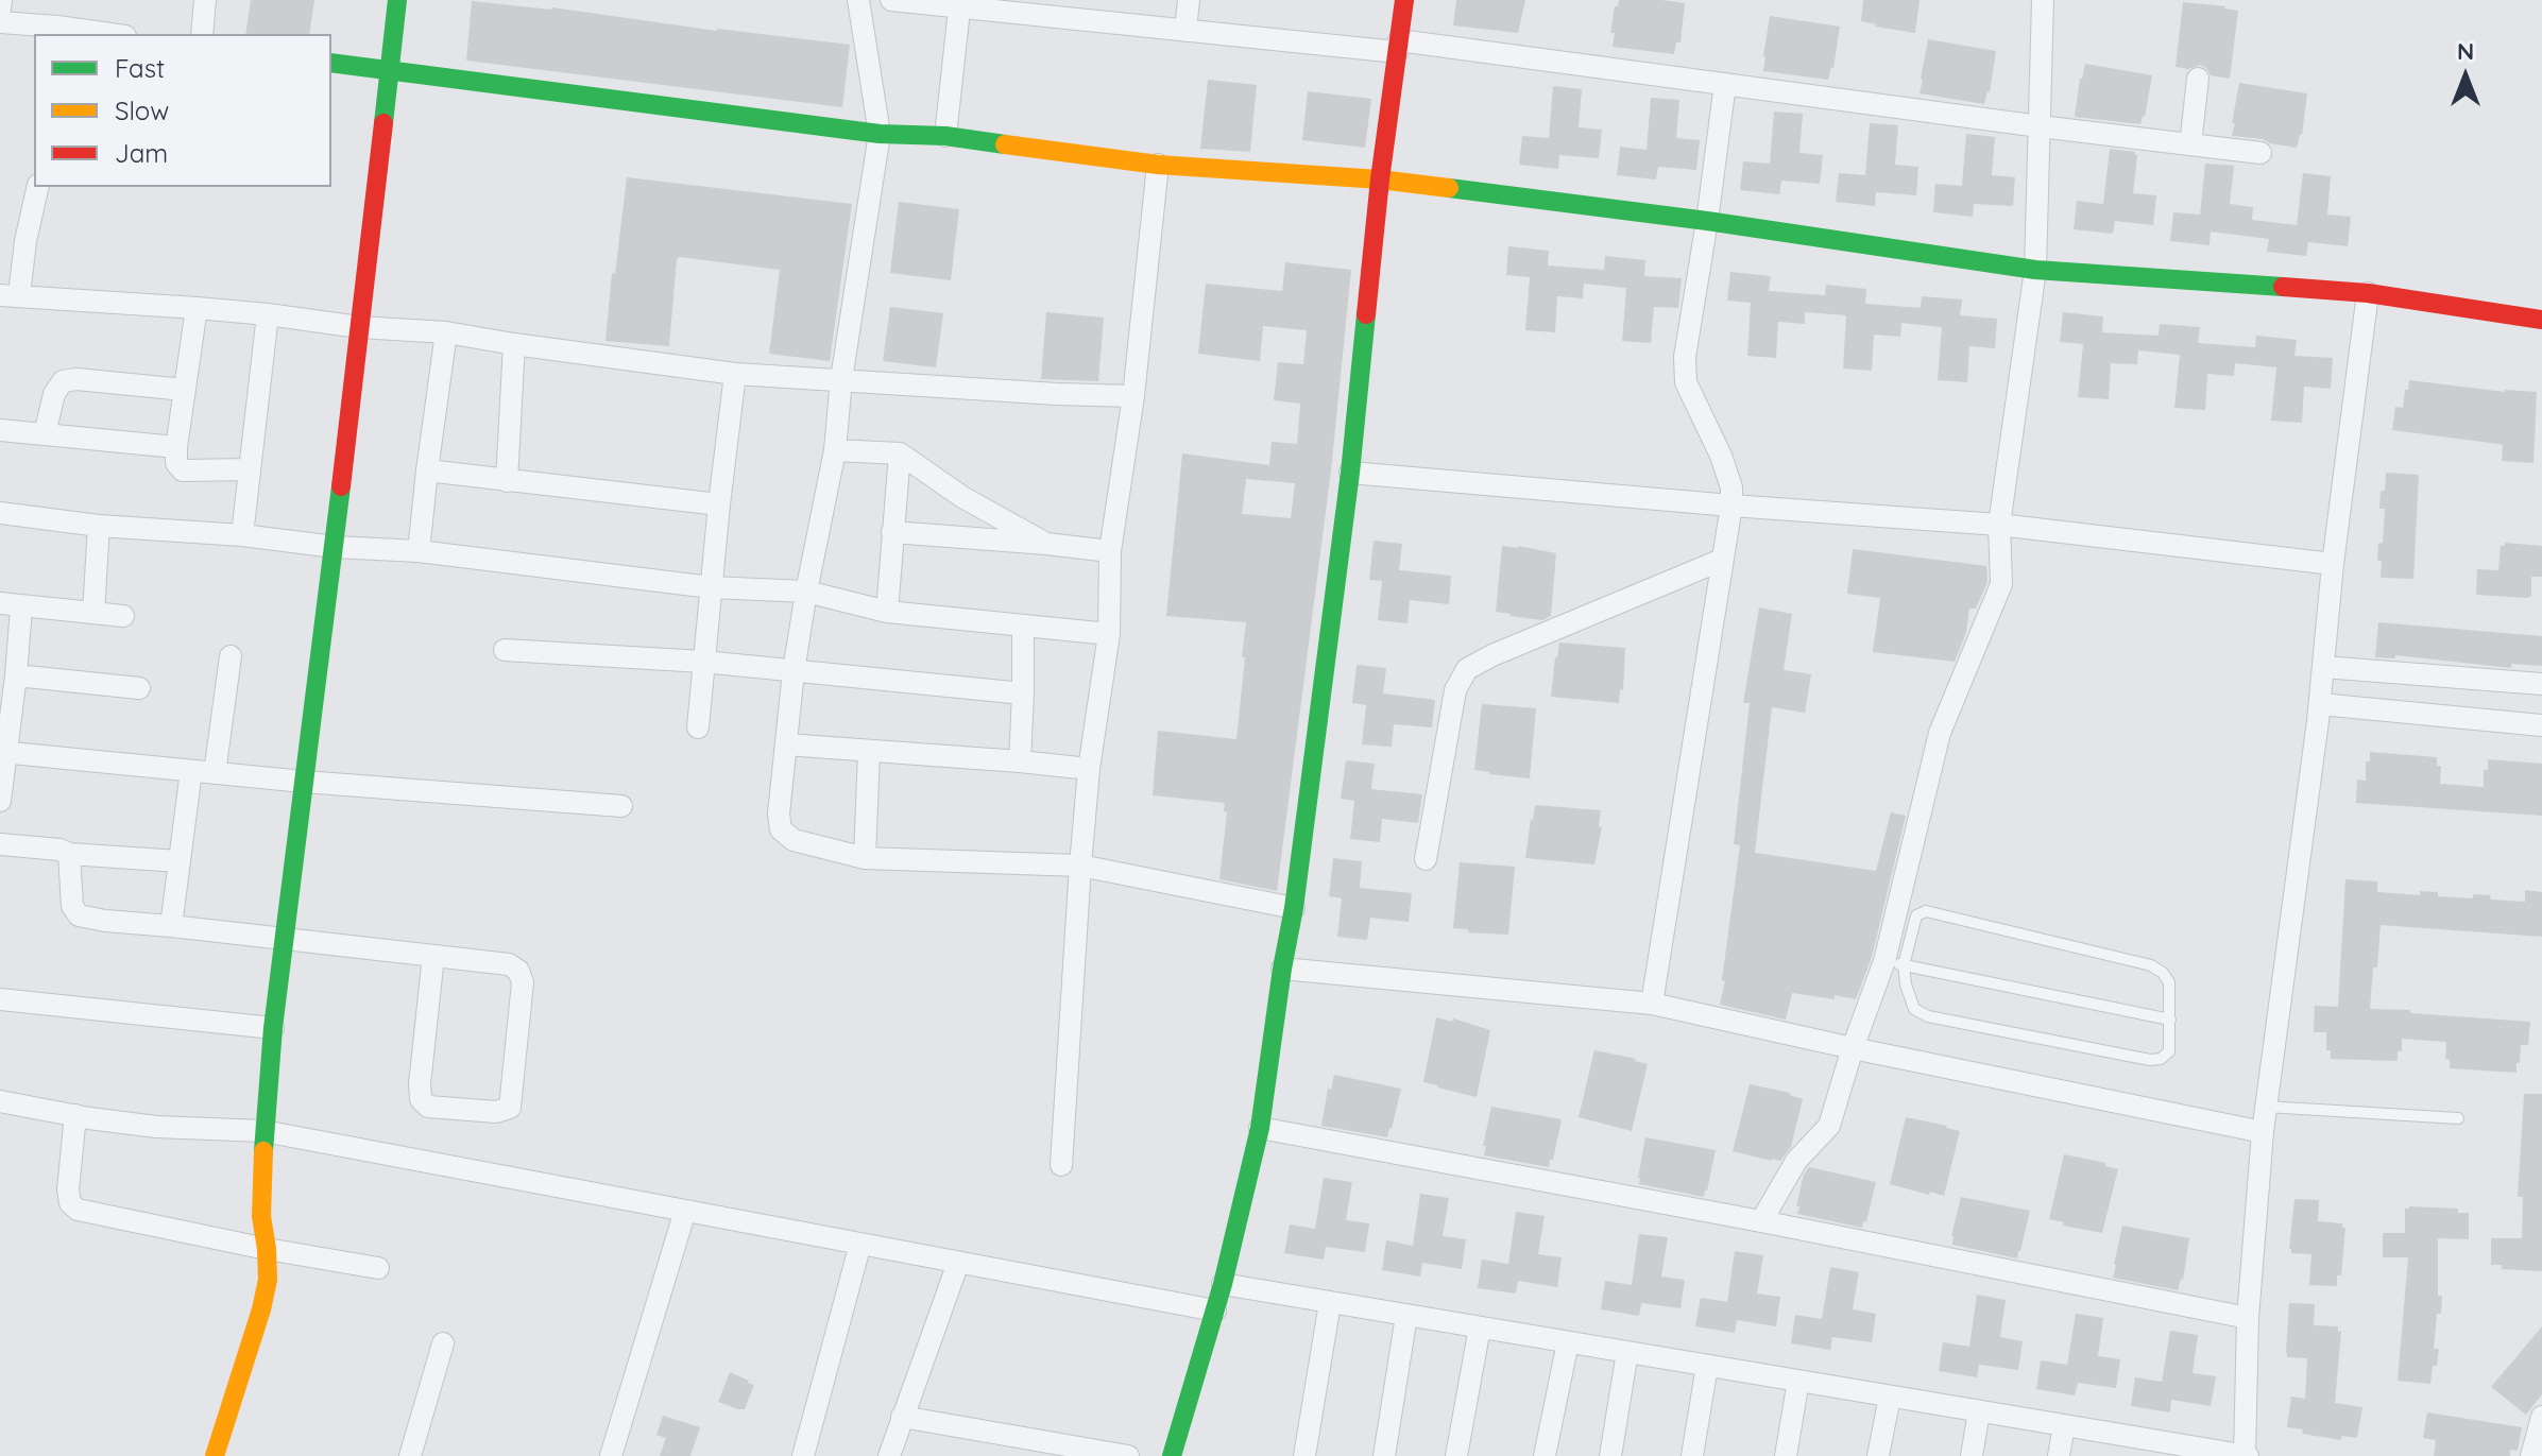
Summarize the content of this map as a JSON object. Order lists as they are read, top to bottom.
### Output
{
  "legend": ["Fast", "Slow", "Jam"],
  "north": "top"
}
